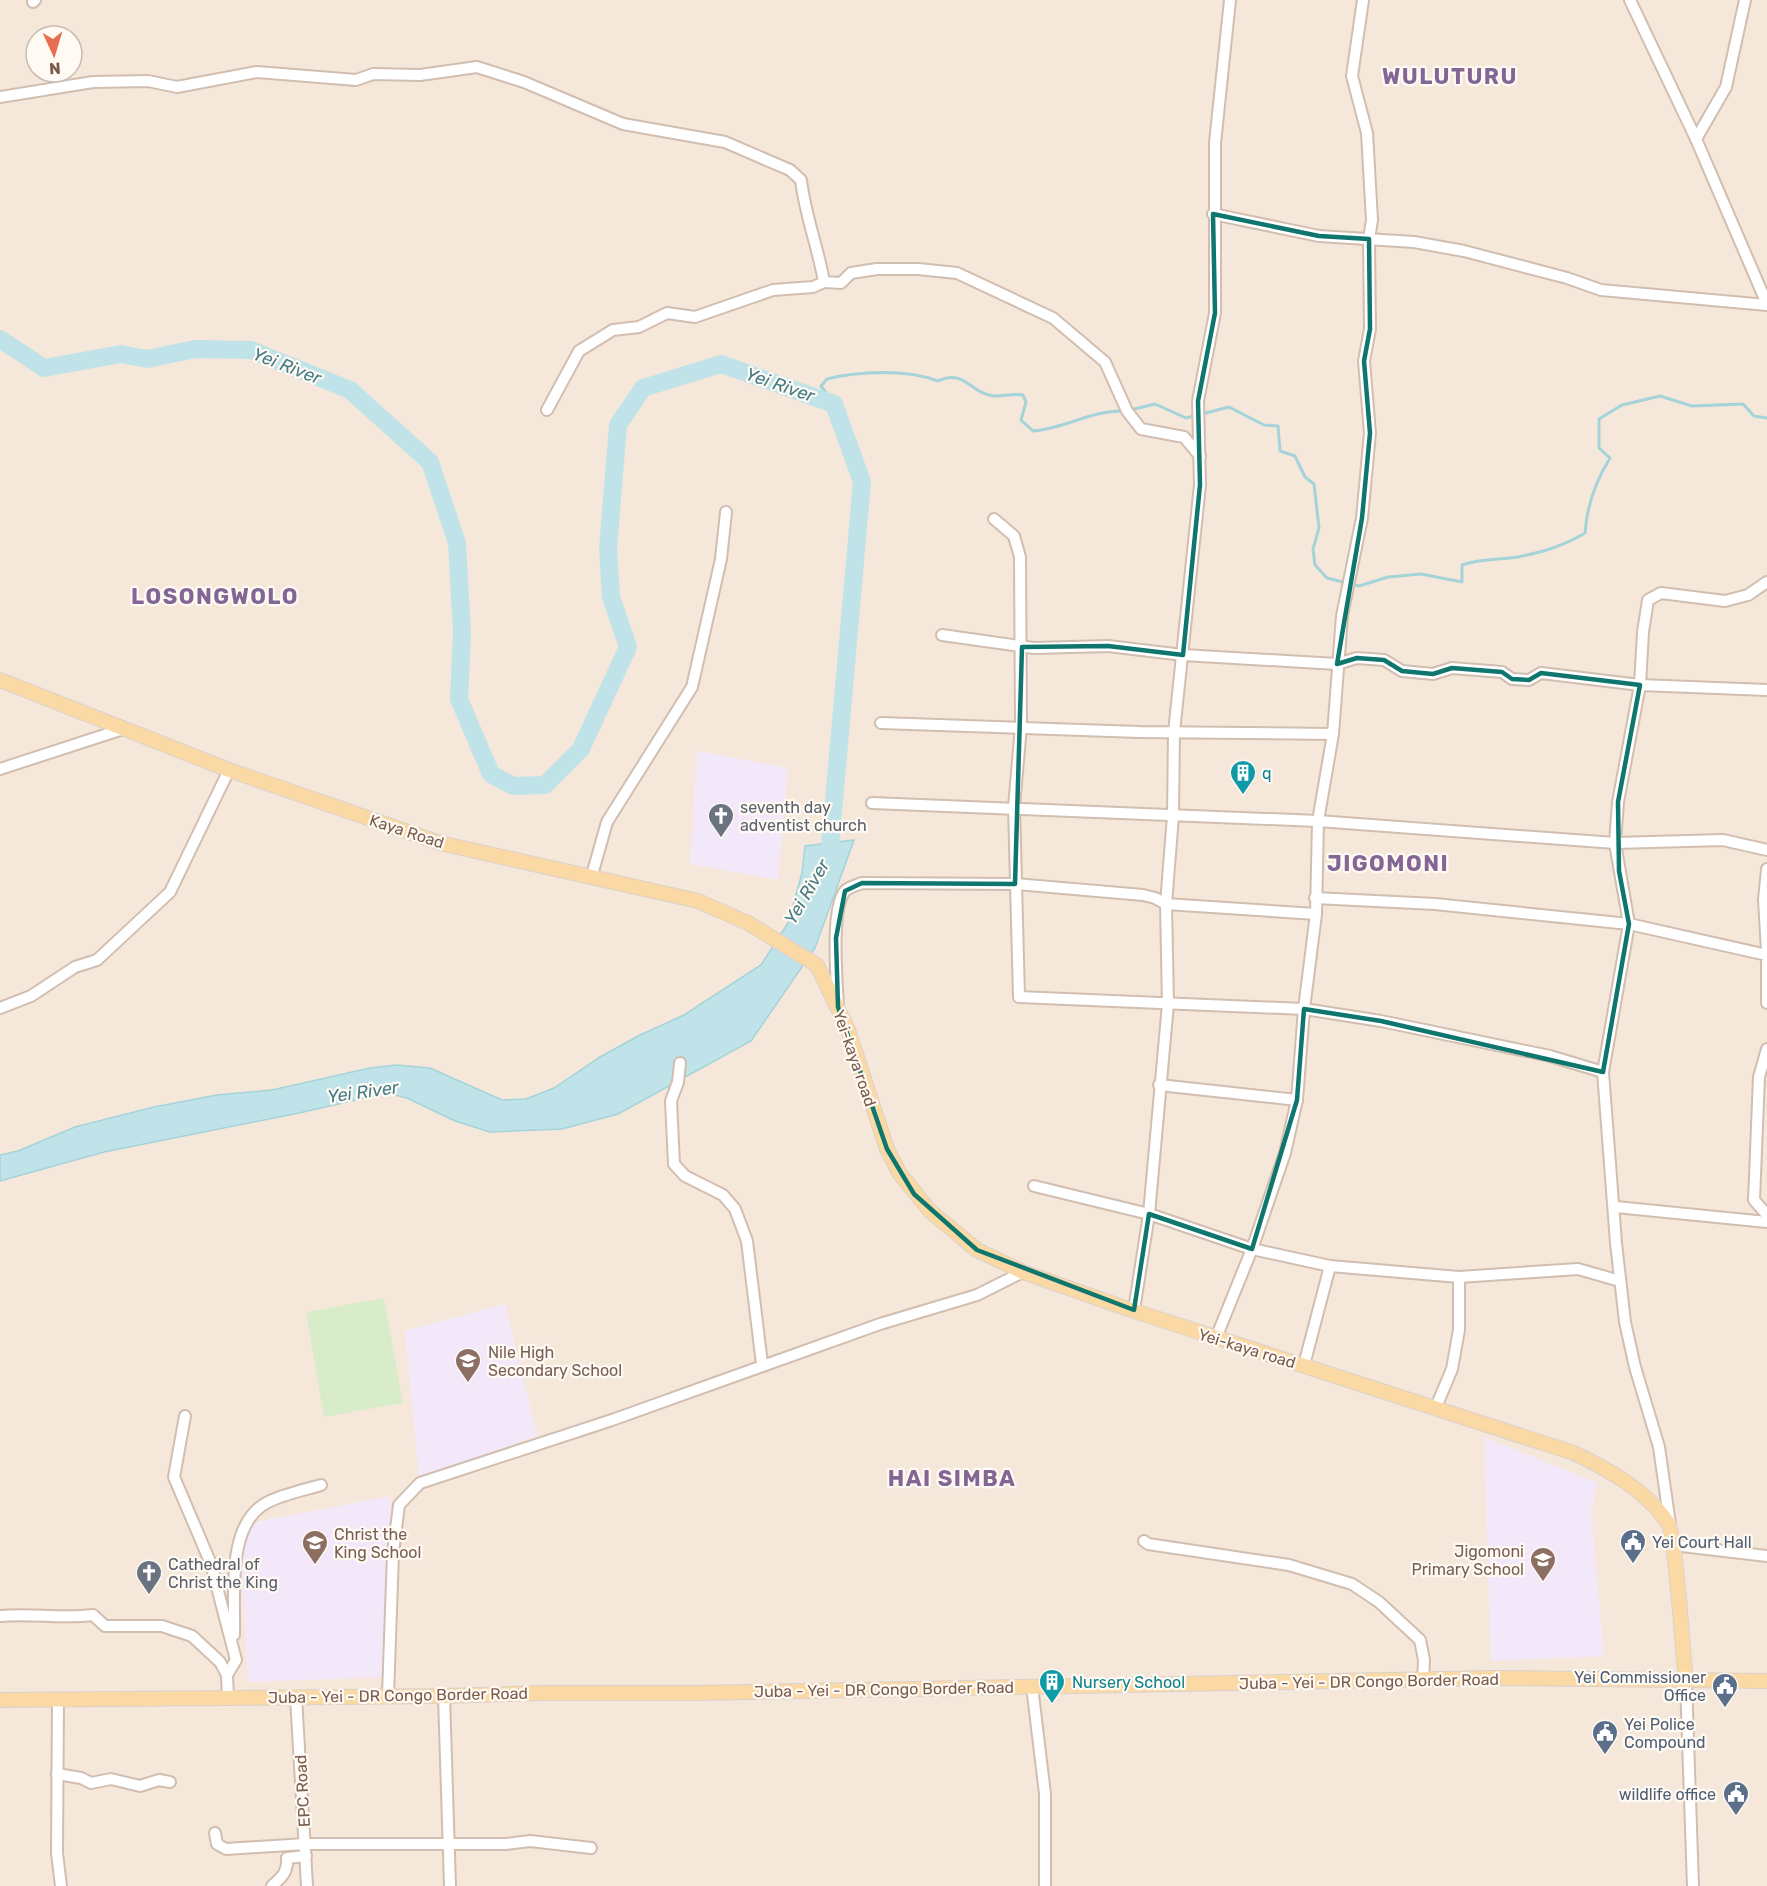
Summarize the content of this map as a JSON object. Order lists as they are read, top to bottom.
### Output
{
  "streets": {
    "main road": ["Kaya Road", "Yei-kaya road", "Juba - Yei - DR Congo Border Road"],
    "street": ["EPC Road"]
  },
  "crossings": [
    ["Kaya Road", "Yei-kaya road"],
    ["Juba - Yei - DR Congo Border Road", "EPC Road"]
  ],
  "districts": [
    "WULUTURU",
    "LOSONGWOLO",
    "JIGOMONI",
    "HAI SIMBA"
  ],
  "water": ["Yei River"],
  "places": {
    "building": ["q", "Nursery School"],
    "church": ["seventh day adventist church", "Cathedral of Christ the King"],
    "school or university": ["Nile High Secondary School", "Christ the King School", "Jigomoni Primary School"],
    "public building": [
      "Yei Court Hall",
      "Yei Commissioner Office",
      "Yei Police Compound",
      "wildlife office"
    ]
  },
  "north": "bottom"
}
